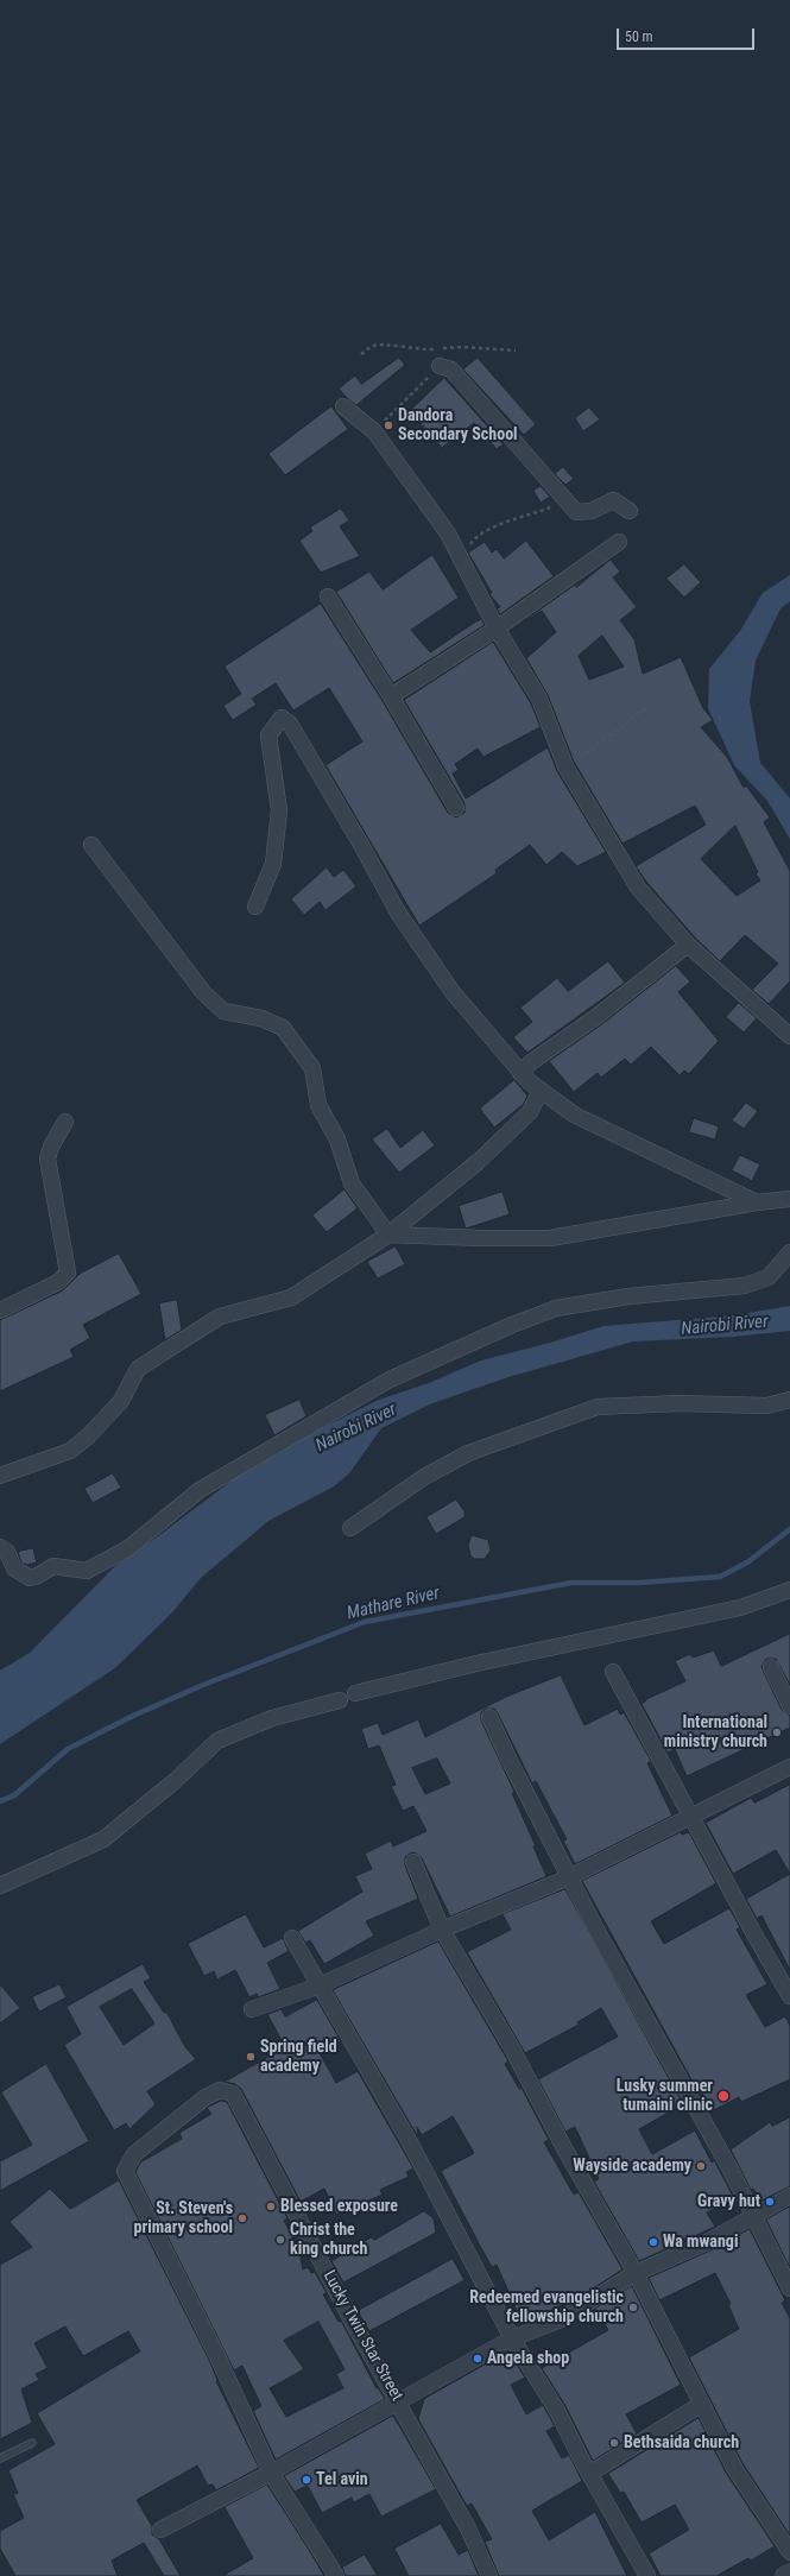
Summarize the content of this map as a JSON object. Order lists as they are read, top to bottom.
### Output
{
  "streets": {
    "street": ["Lucky Twin Star Street"]
  },
  "water": ["Nairobi River", "Mathare River"],
  "places": [
    "Dandora Secondary School",
    "International ministry church",
    "Spring field academy",
    "Lusky summer tumaini clinic",
    "Wayside academy",
    "Gravy hut",
    "Blessed exposure",
    "St. Steven's primary school",
    "Christ the king church",
    "Wa mwangi",
    "Redeemed evangelistic fellowship church",
    "Angela shop",
    "Bethsaida church",
    "Tel avin"
  ],
  "scale_bar": "50 m"
}
